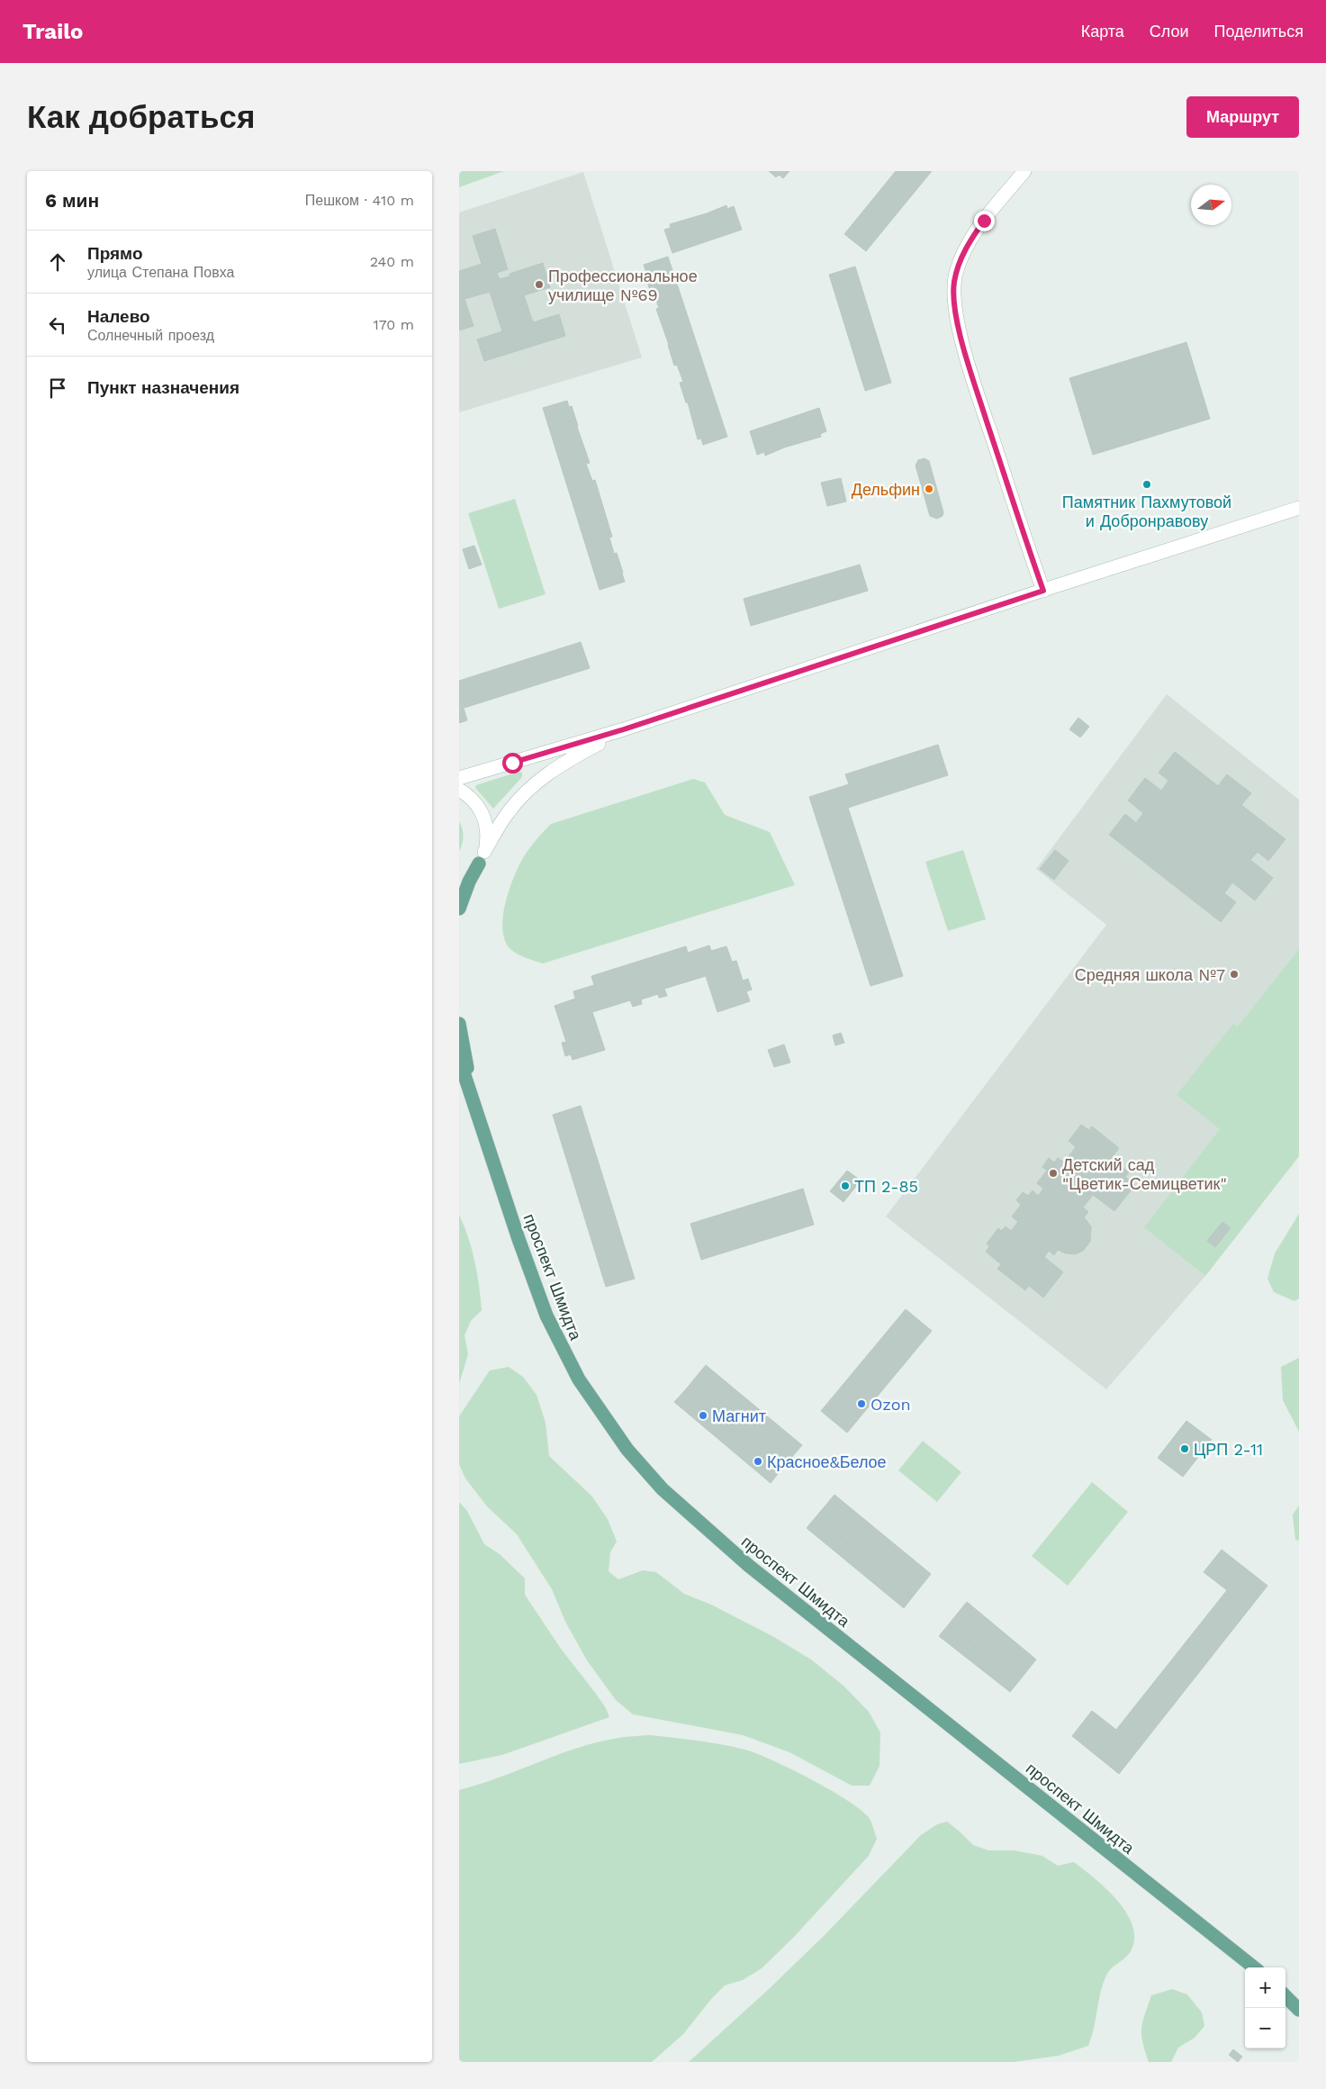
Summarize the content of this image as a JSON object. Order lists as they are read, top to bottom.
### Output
{
  "streets": {
    "main road": ["проспект Шмидта"]
  },
  "places": [
    "Профессиональное училище №69",
    "Памятник Пахмутовой и Добронравову",
    "Дельфин",
    "Средняя школа №7",
    "Детский сад \"Цветик-Семицветик\"",
    "ТП 2-85",
    "Ozon",
    "Магнит",
    "ЦРП 2-11",
    "Красное&Белое"
  ],
  "north": "right",
  "page": {
    "header": "Trailo",
    "nav": ["Карта", "Слои", "Поделиться"],
    "buttons": "Маршрут",
    "title": "Как добраться",
    "heading": ["6 мин", "Пешком · 410 m"],
    "list": [
      ["Прямо", "улица Степана Повха", "240 m"],
      ["Налево", "Солнечный проезд", "170 m"],
      "Пункт назначения"
    ],
    "map_buttons": ["+", "−"]
  }
}
